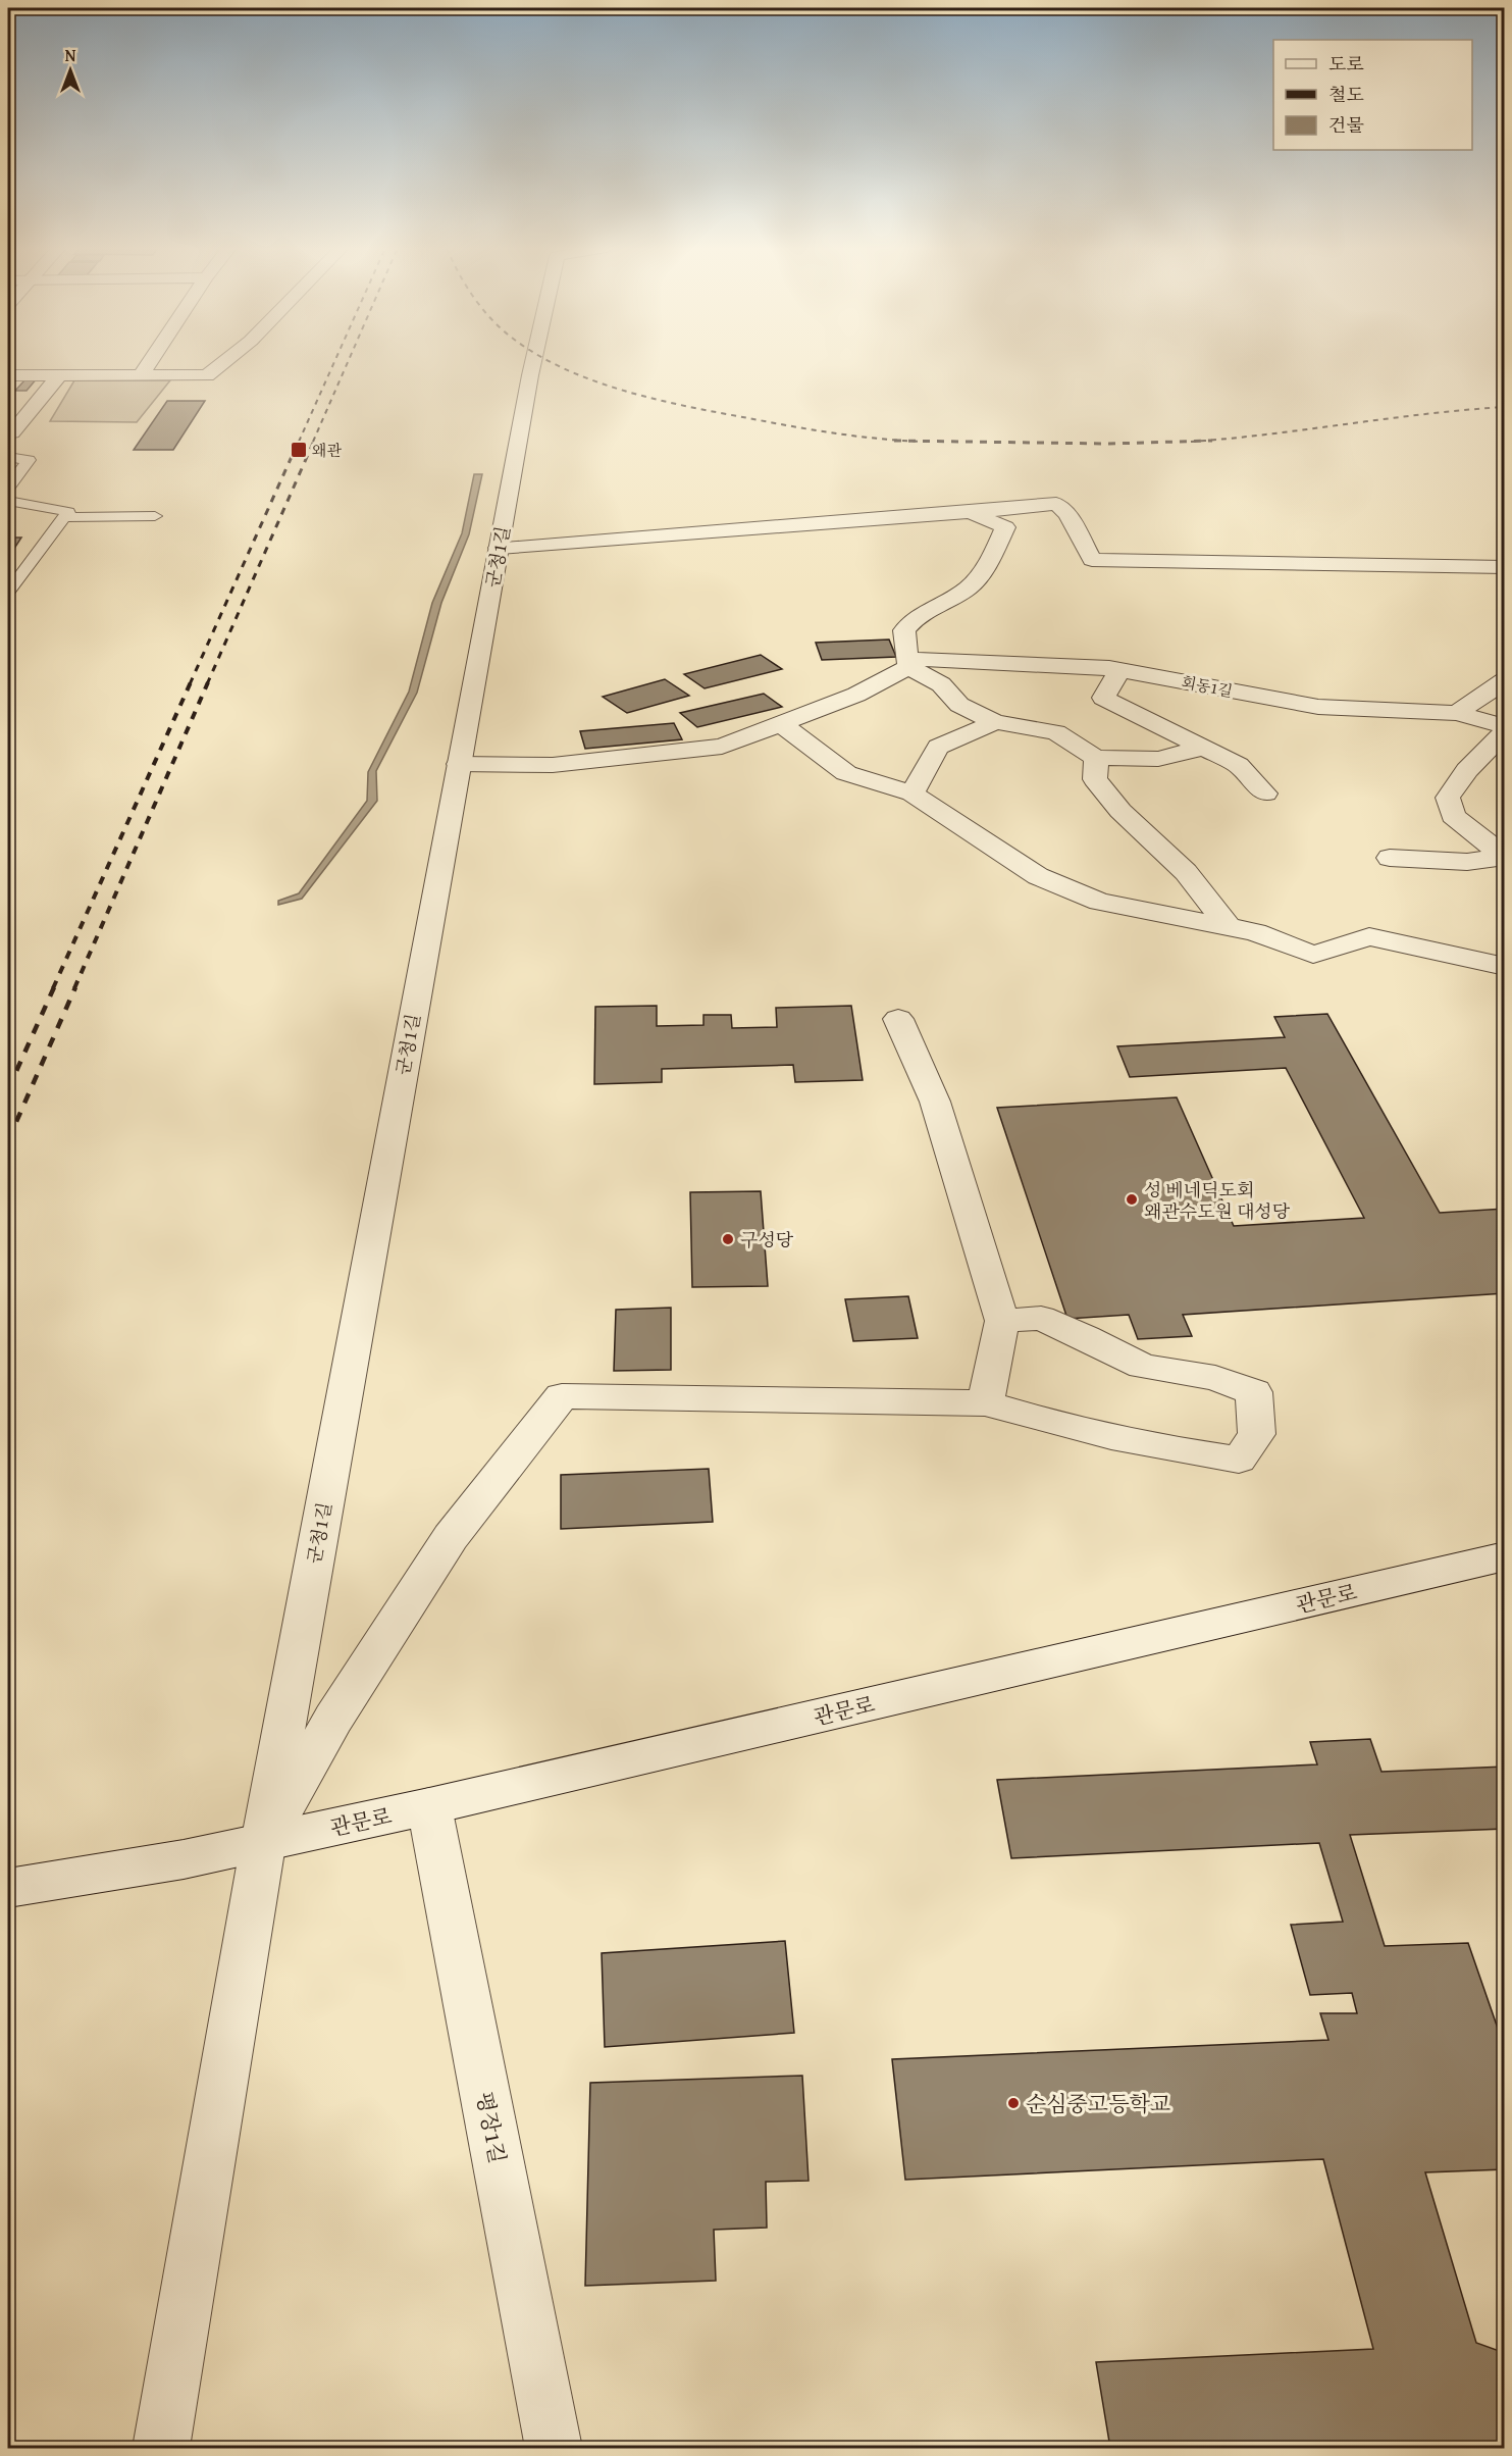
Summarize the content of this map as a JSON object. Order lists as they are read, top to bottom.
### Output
{
  "streets": {
    "street": [
      "군청1길",
      "회동1길",
      "관문로",
      "평장1길"
    ]
  },
  "crossings": [
    ["군청1길", "관문로"],
    ["관문로", "평장1길"]
  ],
  "places": {
    "transit": ["왜관"],
    "other": ["성 베네딕도회 왜관수도원 대성당", "구성당", "순심중고등학교"]
  },
  "legend": ["도로", "철도", "건물"],
  "north": "top"
}
